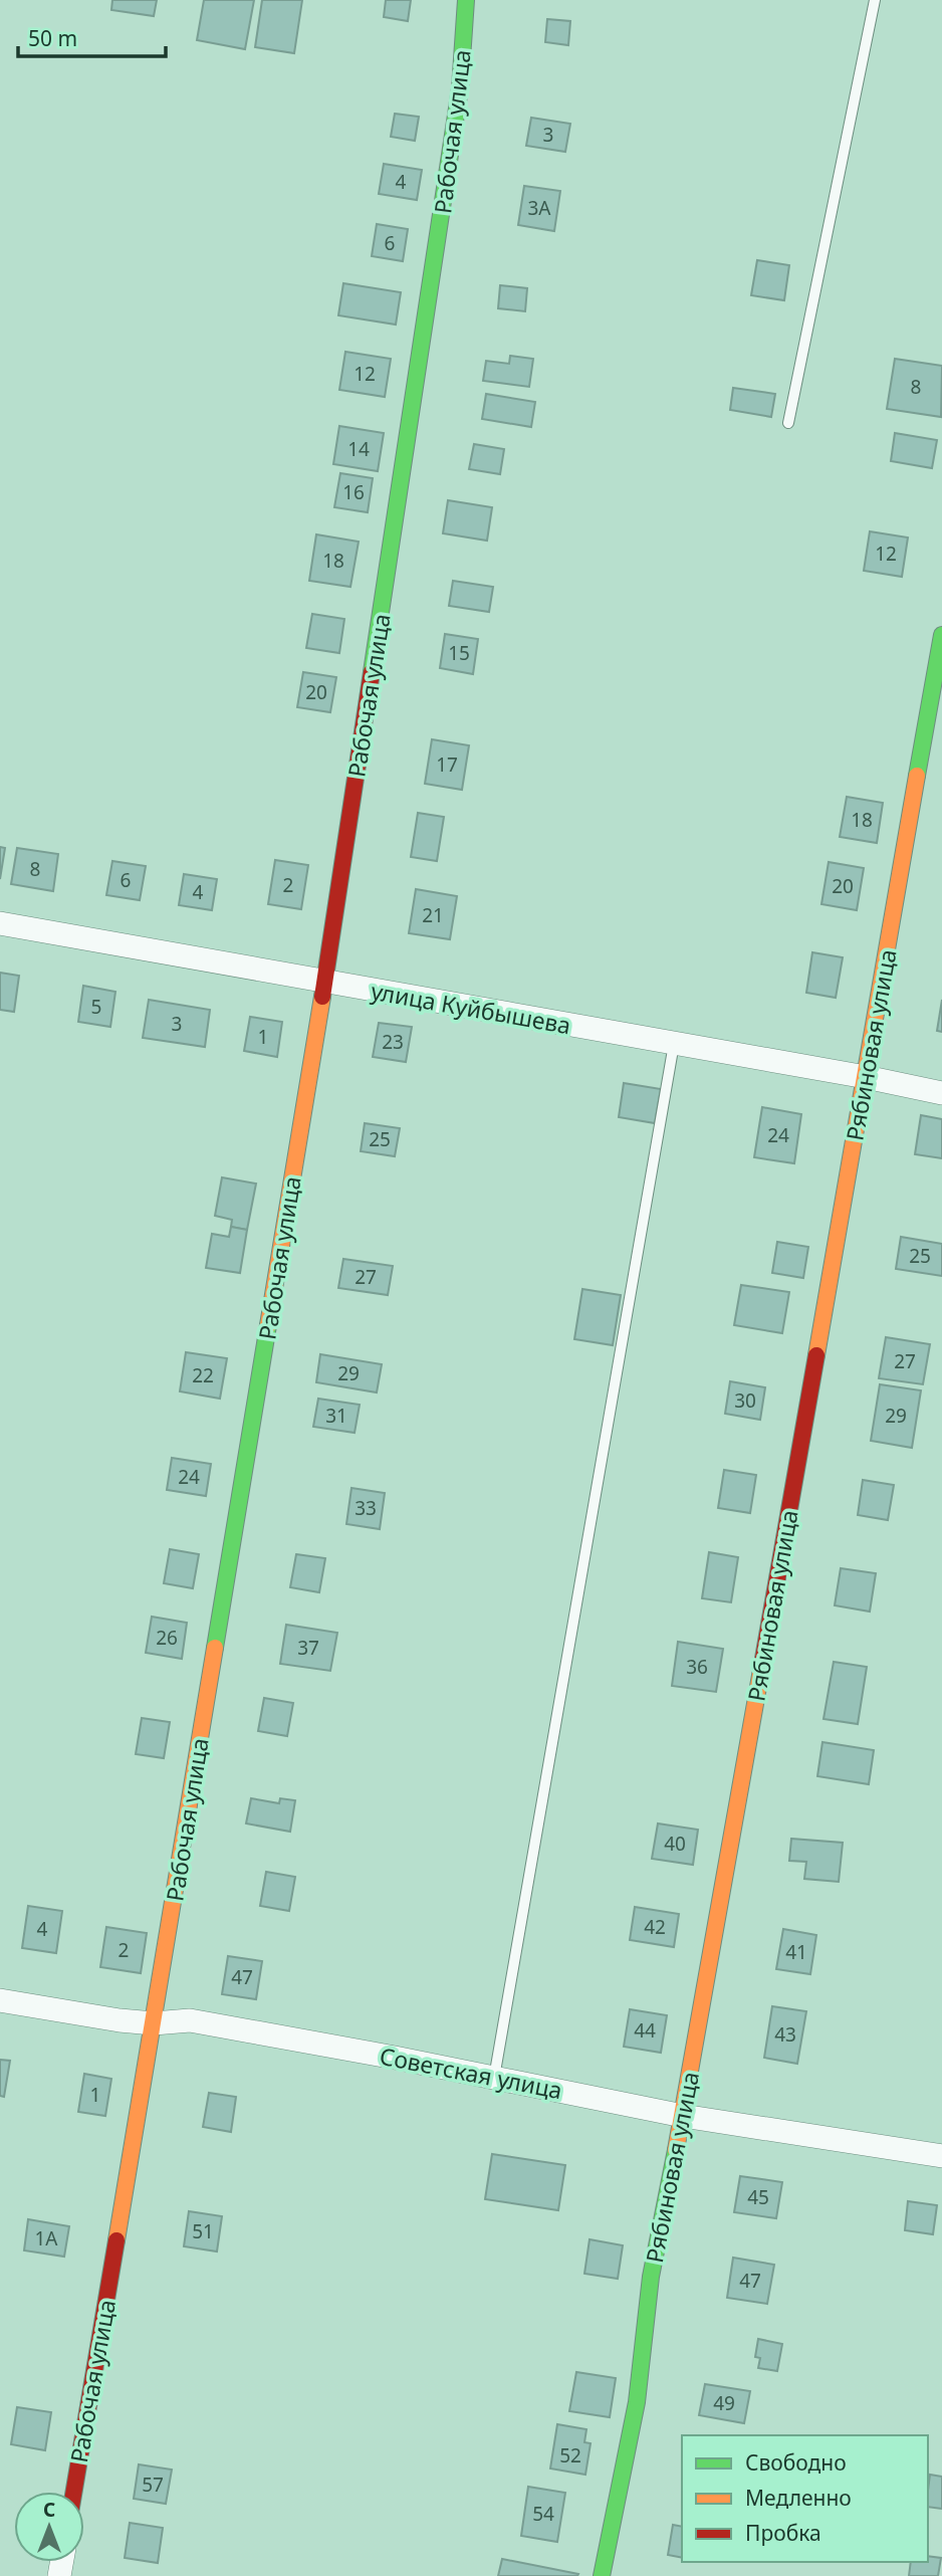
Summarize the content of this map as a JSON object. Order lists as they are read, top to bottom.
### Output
{
  "streets": {
    "street": [
      "Рабочая улица",
      "улица Куйбышева",
      "Рябиновая улица",
      "Советская улица"
    ]
  },
  "crossings": [
    ["Рабочая улица", "улица Куйбышева"],
    ["Рабочая улица", "Советская улица"],
    ["улица Куйбышева", "Рябиновая улица"],
    ["Рябиновая улица", "Советская улица"]
  ],
  "house_numbers": [
    "3",
    "4",
    "3А",
    "6",
    "12",
    "8",
    "14",
    "16",
    "12",
    "18",
    "15",
    "20",
    "17",
    "18",
    "8",
    "6",
    "2",
    "20",
    "4",
    "21",
    "5",
    "3",
    "1",
    "23",
    "24",
    "25",
    "25",
    "27",
    "27",
    "29",
    "22",
    "30",
    "31",
    "29",
    "24",
    "33",
    "26",
    "37",
    "36",
    "40",
    "42",
    "4",
    "2",
    "41",
    "47",
    "44",
    "43",
    "1",
    "45",
    "51",
    "1А",
    "47",
    "49",
    "52",
    "57",
    "54"
  ],
  "legend": ["Свободно", "Медленно", "Пробка"],
  "scale_bar": "50 m",
  "north": "top"
}
